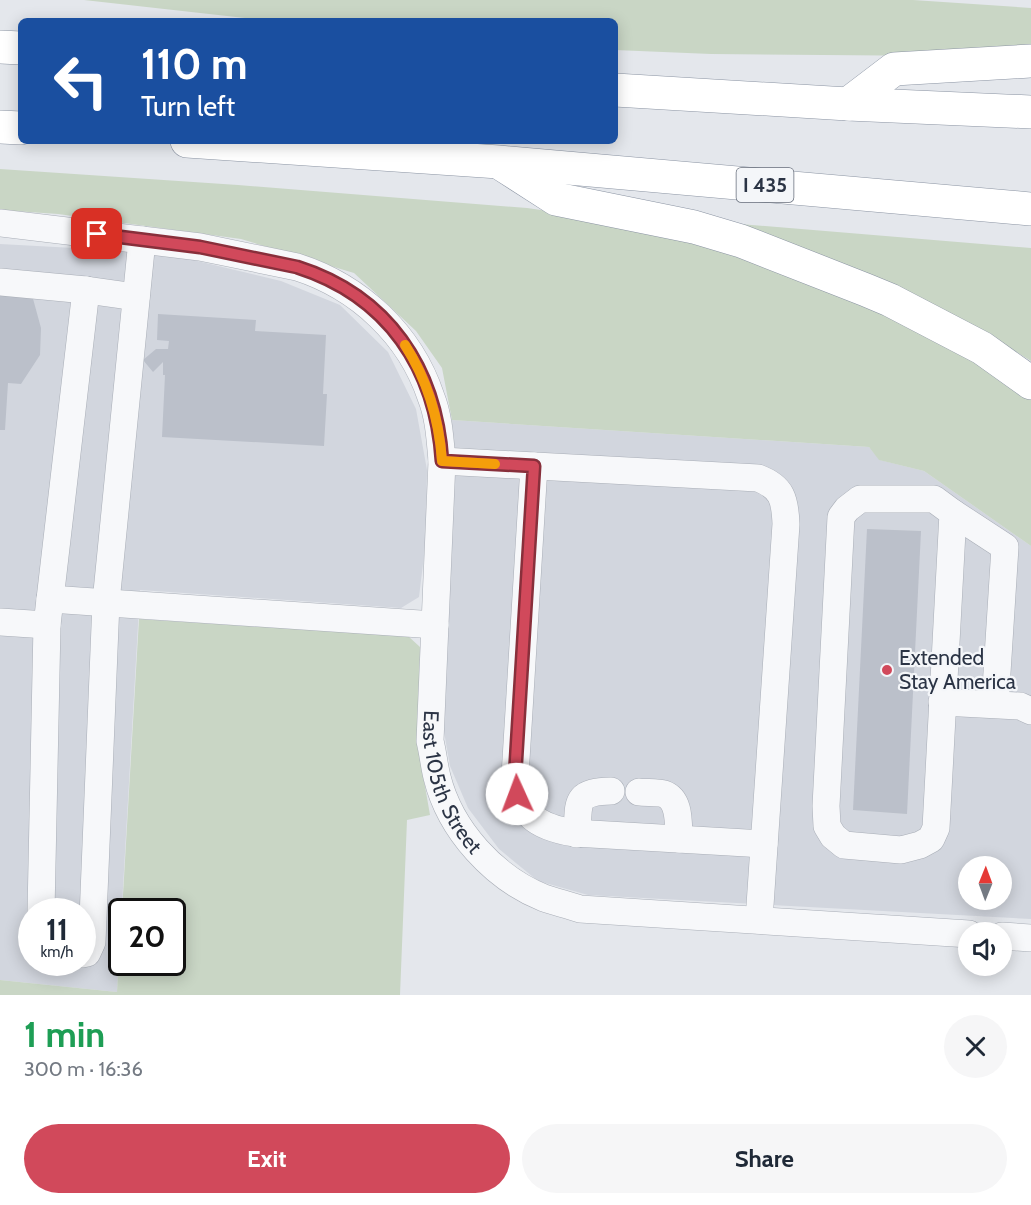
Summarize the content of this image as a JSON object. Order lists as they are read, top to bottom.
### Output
{
  "streets": {
    "highway": ["I 435"],
    "street": ["East 105th Street"]
  },
  "places": ["Extended Stay America"],
  "north": "top",
  "page": {
    "turn": ["110 m", "Turn left"],
    "speed": "11 km/h",
    "limit": "20",
    "heading": ["1 min", "300 m · 16:36"],
    "buttons": ["Exit", "Share"]
  }
}
